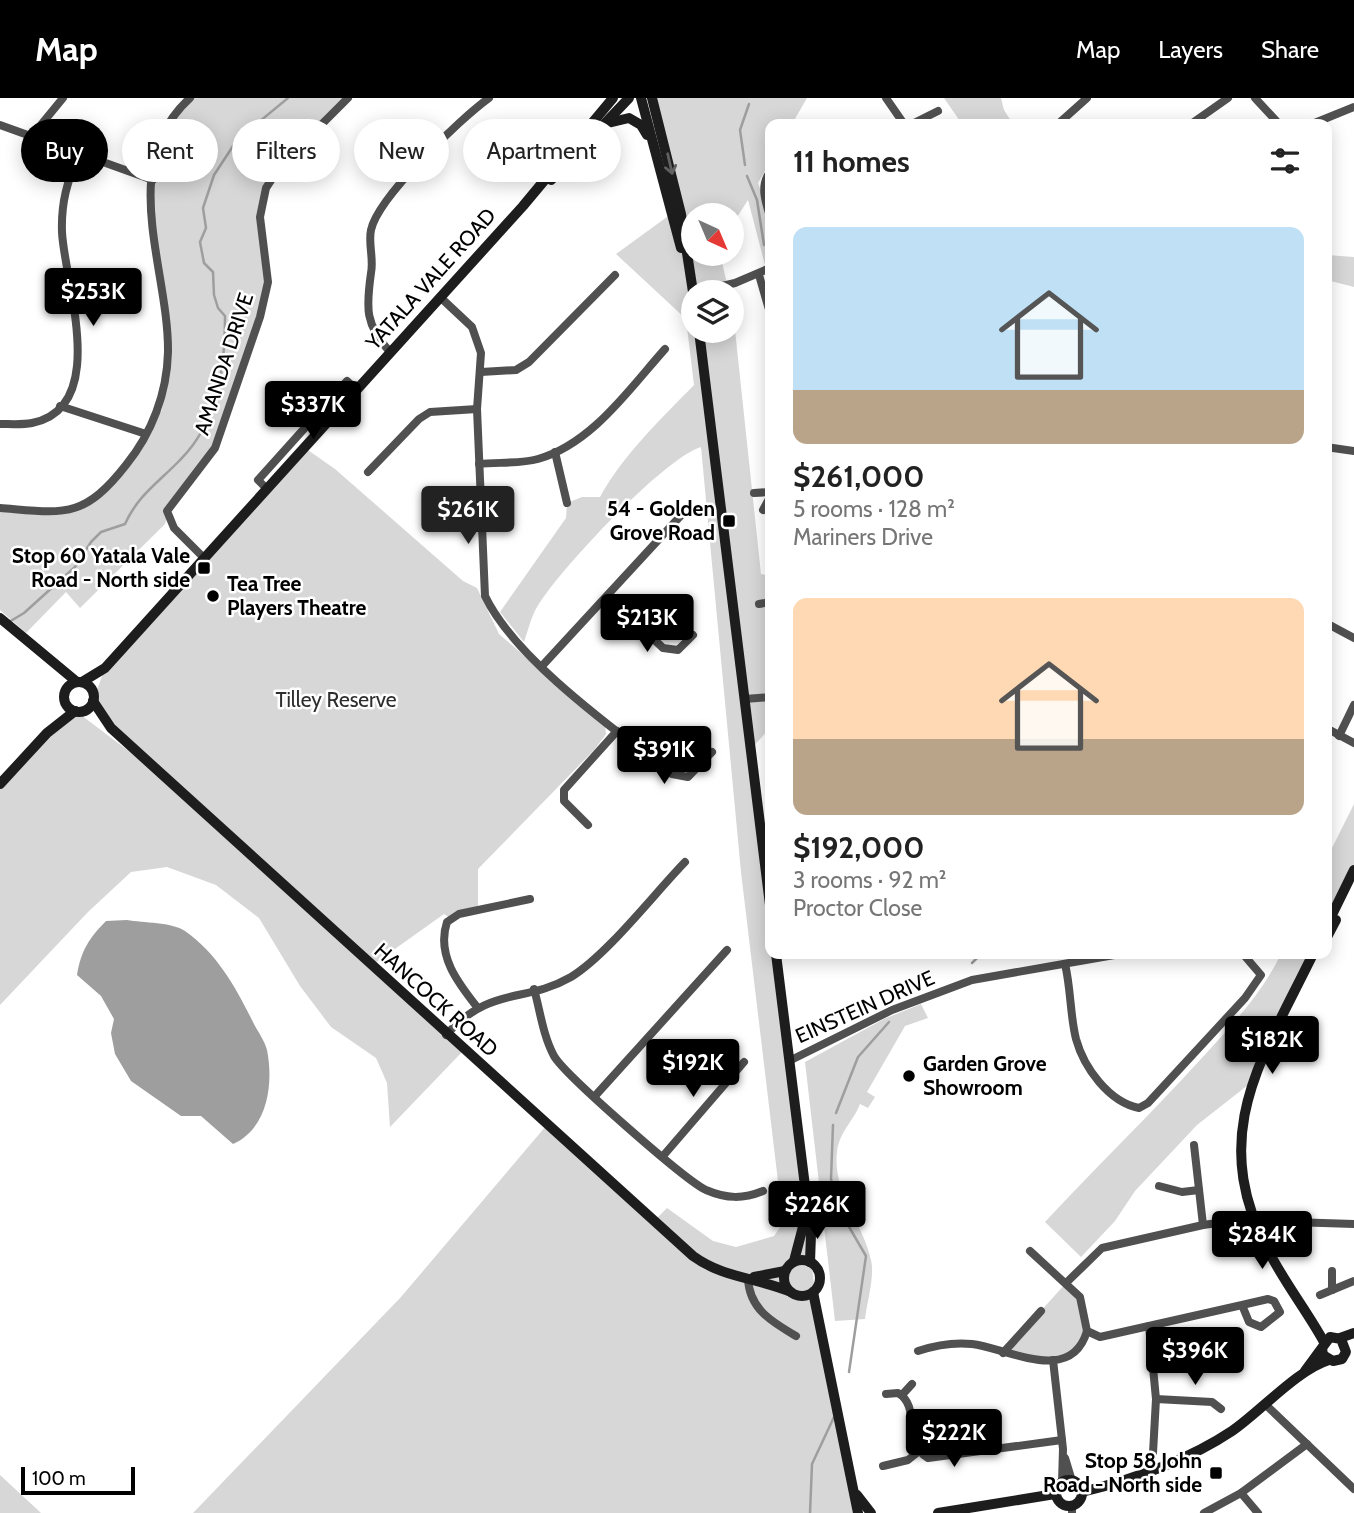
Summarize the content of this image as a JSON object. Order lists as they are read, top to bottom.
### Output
{
  "streets": {
    "main road": ["YATALA VALE ROAD", "HANCOCK ROAD"],
    "street": ["AMANDA DRIVE", "EINSTEIN DRIVE"]
  },
  "crossings": [
    ["YATALA VALE ROAD", "AMANDA DRIVE"],
    ["YATALA VALE ROAD", "HANCOCK ROAD"]
  ],
  "parks": ["Tilley Reserve"],
  "places": {
    "transit": ["54 - Golden Grove Road", "Stop 60 Yatala Vale Road - North side", "Stop 58 John Road - North side"],
    "other": ["Tea Tree Players Theatre", "Garden Grove Showroom"]
  },
  "scale_bar": "100 m",
  "north": "bottom right",
  "page": {
    "header": "Map",
    "nav": ["Map", "Layers", "Share"],
    "chip": [
      "Buy",
      "Rent",
      "Filters",
      "New",
      "Apartment"
    ],
    "heading": "11 homes",
    "list": [
      {
        "name": "$261,000",
        "note": "5 rooms · 128 m² · Mariners Drive"
      },
      {
        "name": "$192,000",
        "note": "3 rooms · 92 m² · Proctor Close"
      }
    ],
    "price": [
      "$253K",
      "$337K",
      "$261K",
      "$213K",
      "$391K",
      "$182K",
      "$192K",
      "$226K",
      "$284K",
      "$396K",
      "$222K"
    ],
    "scale": "100 m"
  }
}
